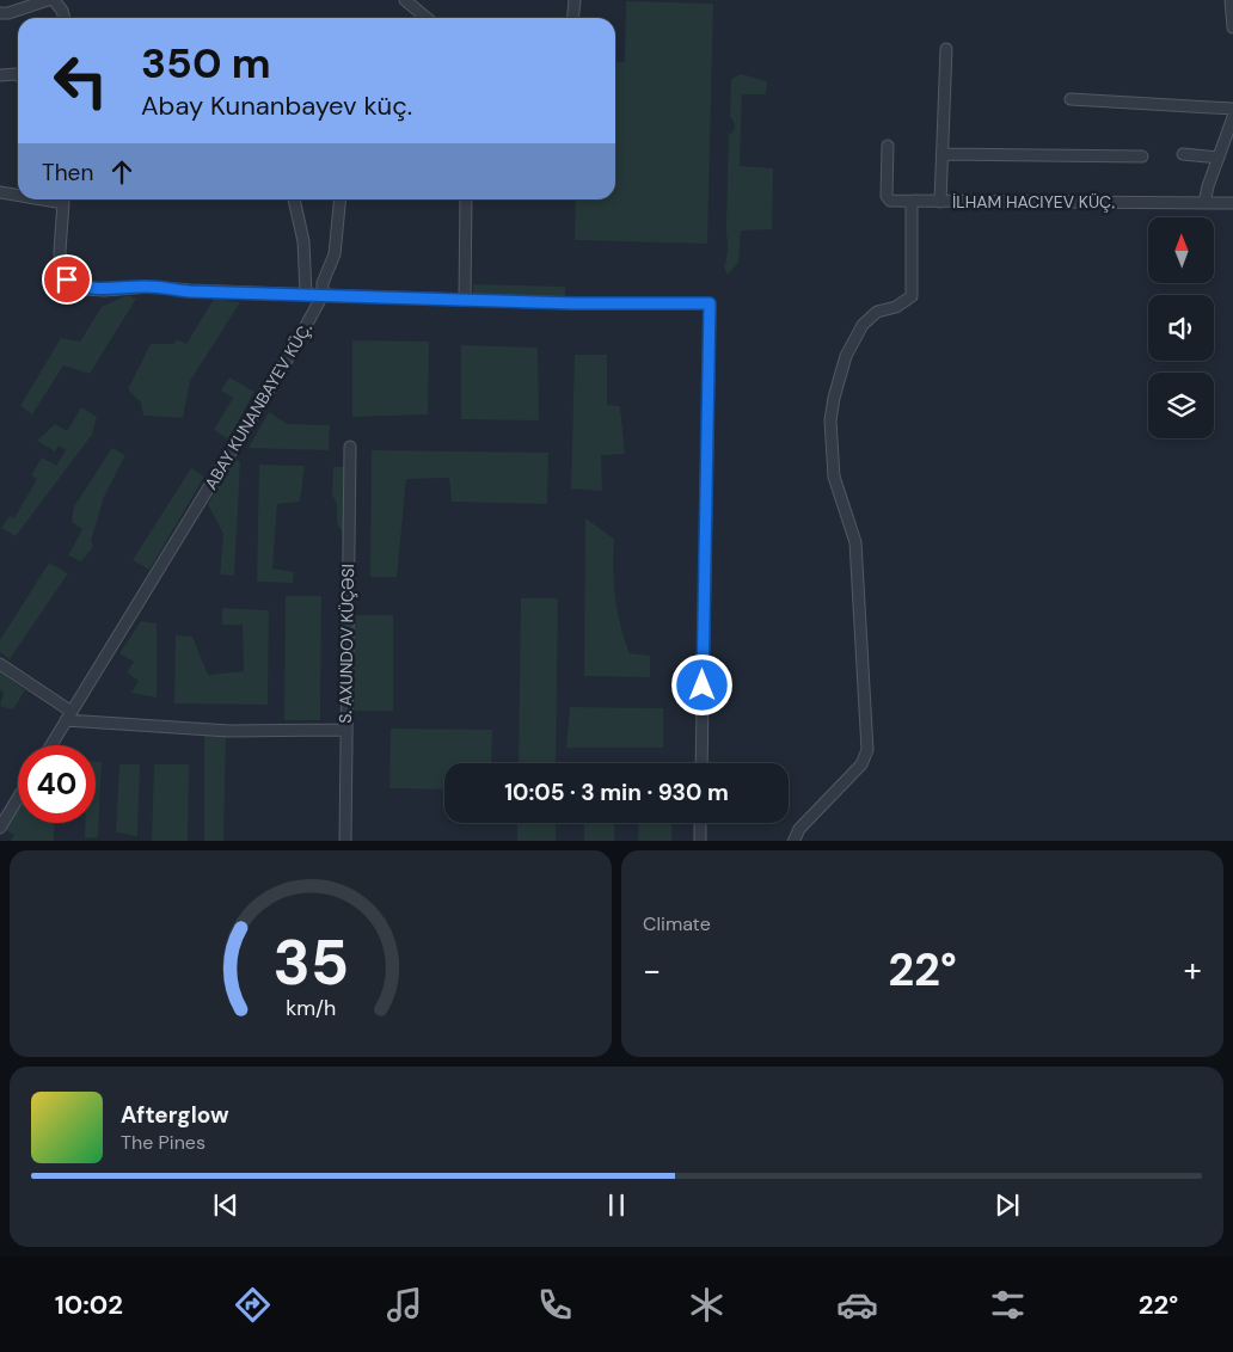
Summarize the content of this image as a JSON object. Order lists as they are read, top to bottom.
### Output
{
  "streets": {
    "street": ["ABAY KUNANBAYEV KÜÇ.", "S. AXUNDOV KÜÇƏSI"]
  },
  "north": "top",
  "page": {
    "turn": ["350 m", "Abay Kunanbayev küç."],
    "then": "Then",
    "limit": "40",
    "trip": "10:05 · 3 min · 930 m",
    "tile": "Climate",
    "heat": ["−", "22°", "+"],
    "song": ["Afterglow", "The Pines"],
    "tabs": ["10:02", "22°"],
    "gauge": ["35", "km/h"]
  }
}
